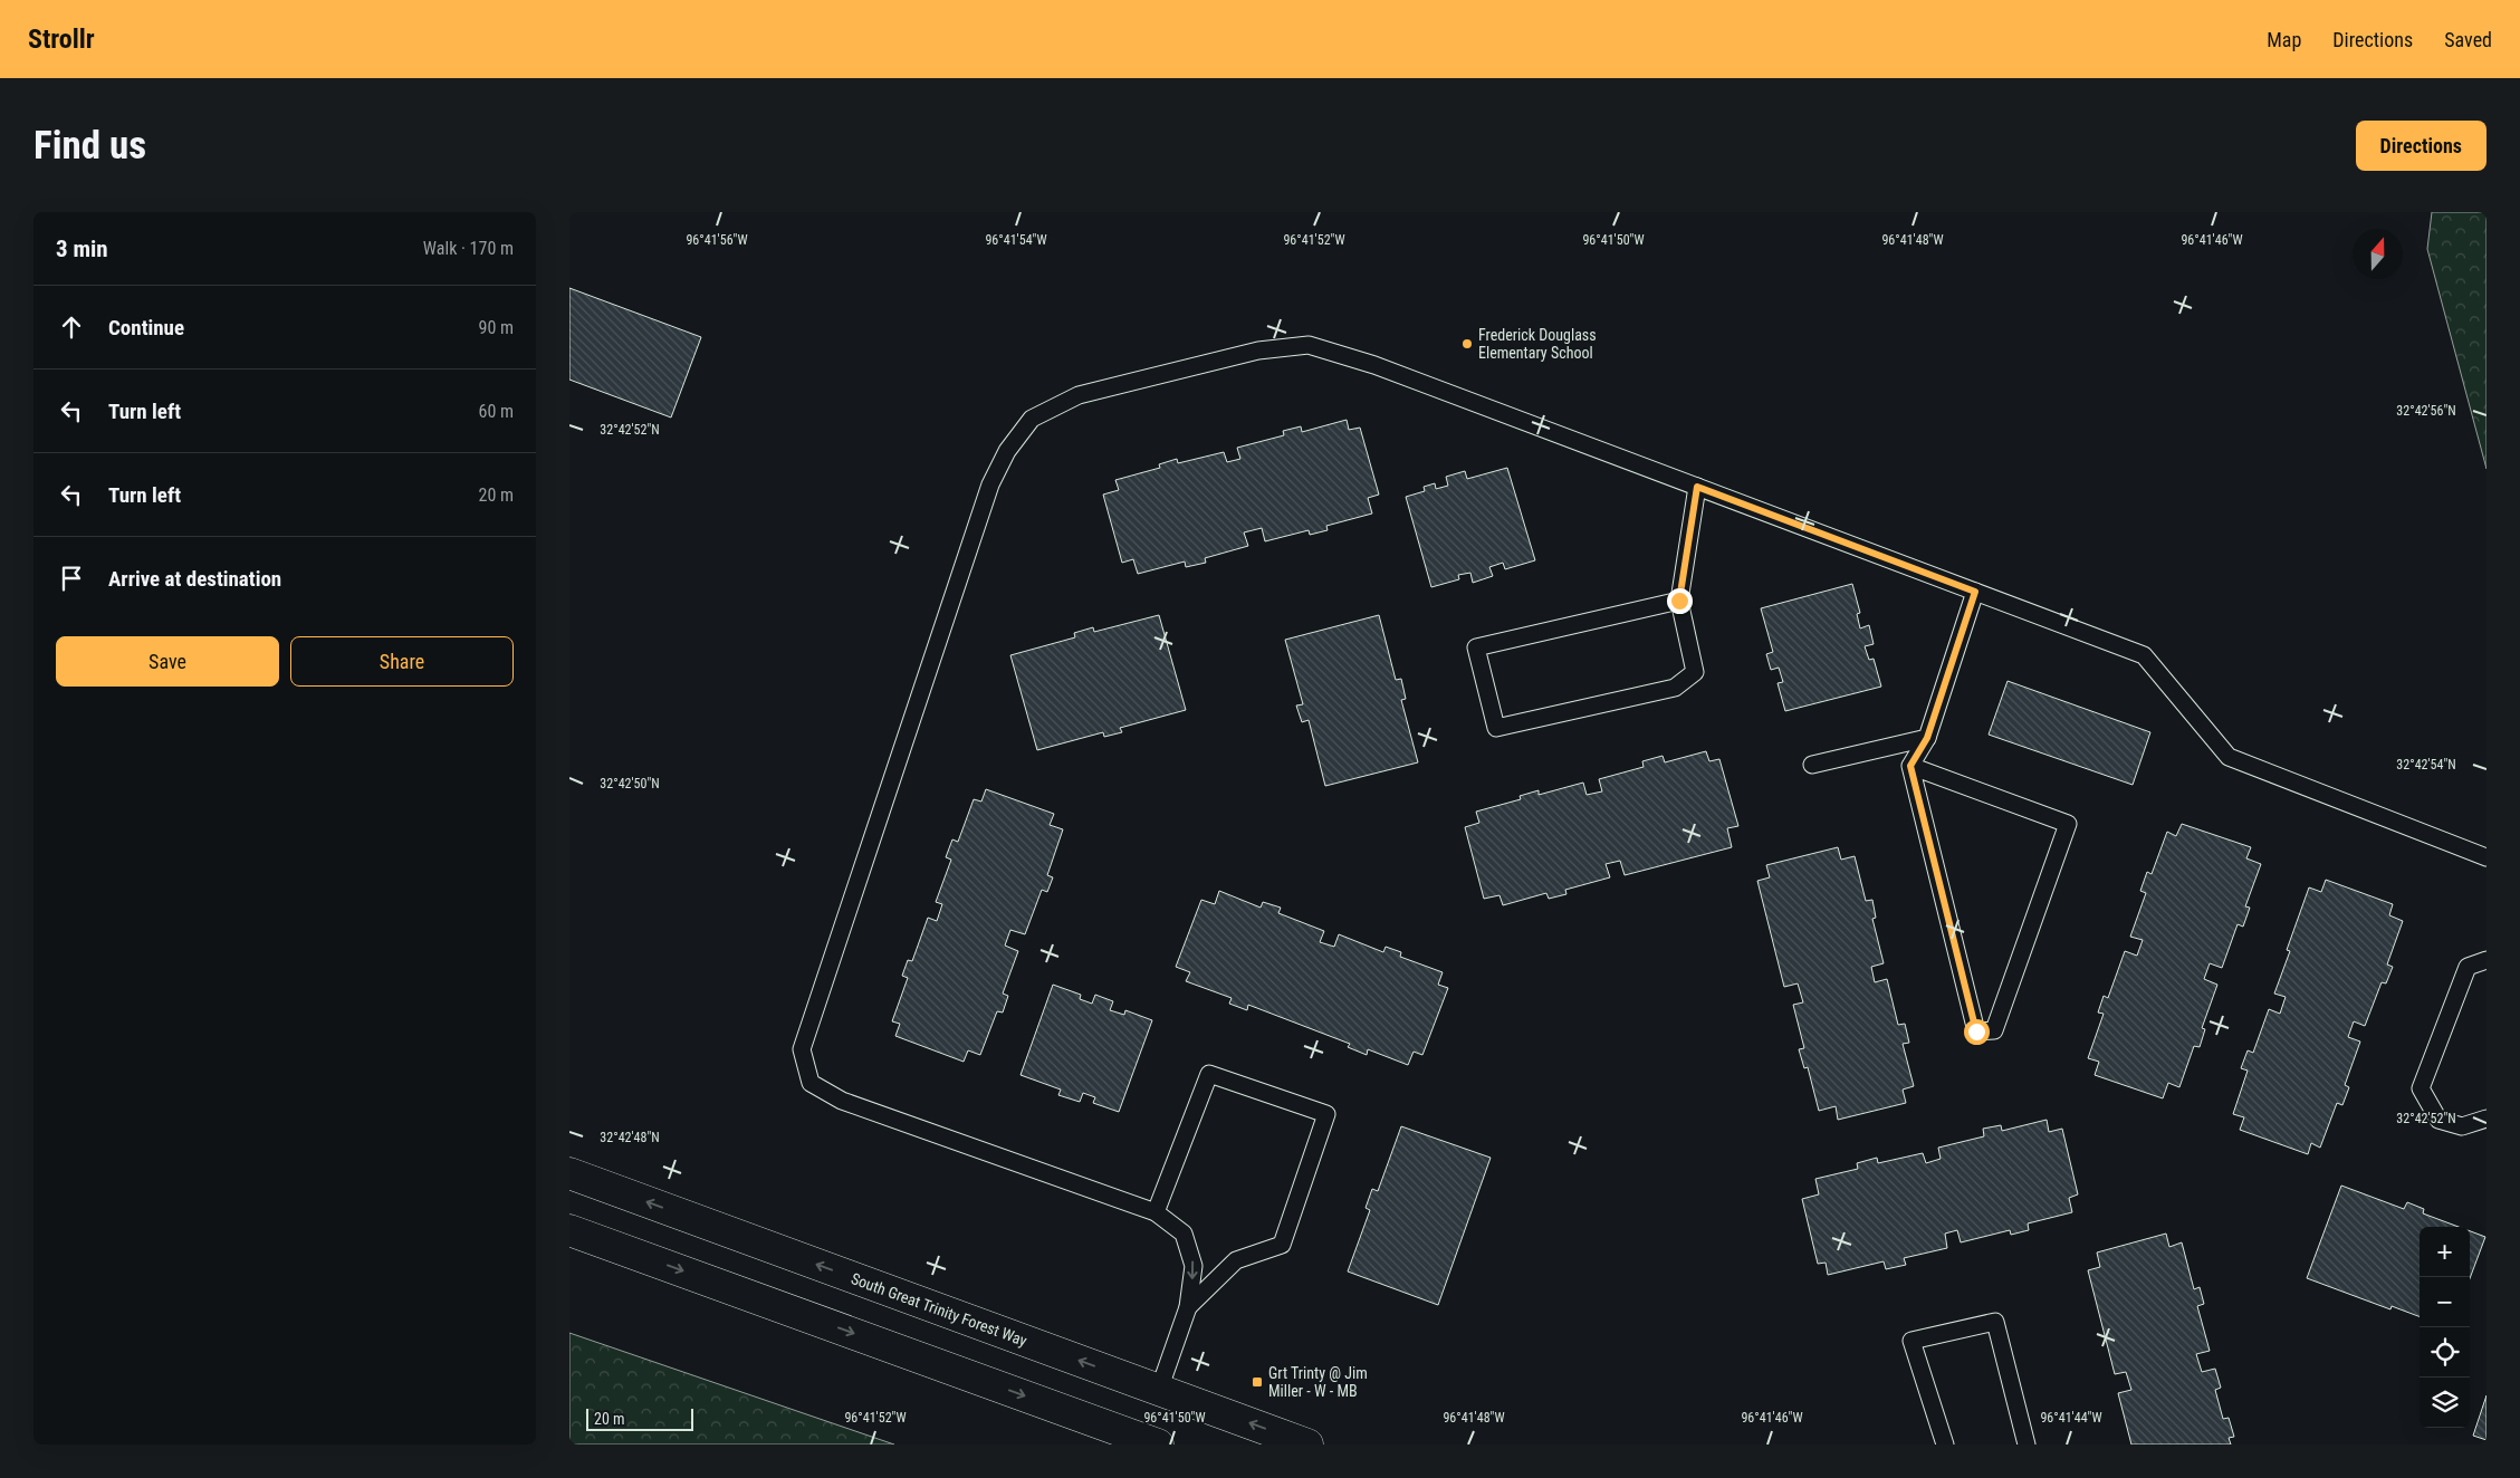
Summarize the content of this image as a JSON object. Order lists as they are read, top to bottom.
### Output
{
  "streets": {
    "main road": ["South Great Trinity Forest Way"]
  },
  "places": {
    "other": ["Frederick Douglass Elementary School"],
    "transit": ["Grt Trinty @ Jim Miller - W - MB"]
  },
  "scale_bar": "20 m",
  "north": "top",
  "page": {
    "header": "Strollr",
    "nav": ["Map", "Directions", "Saved"],
    "buttons": [
      "Directions",
      ["Save", "Share"]
    ],
    "title": "Find us",
    "heading": ["3 min", "Walk · 170 m"],
    "list": [
      ["Continue", "90 m"],
      ["Turn left", "60 m"],
      ["Turn left", "20 m"],
      "Arrive at destination"
    ],
    "map_buttons": ["+", "−"],
    "scale": "20 m"
  },
  "coordinates": [
    "96°41'54\"W",
    "96°41'52\"W",
    "96°41'50\"W",
    "96°41'48\"W",
    "96°41'56\"W",
    "96°41'46\"W",
    "32°42'56\"N",
    "32°42'52\"N",
    "32°42'54\"N",
    "32°42'50\"N",
    "32°42'48\"N",
    "96°41'44\"W"
  ]
}
